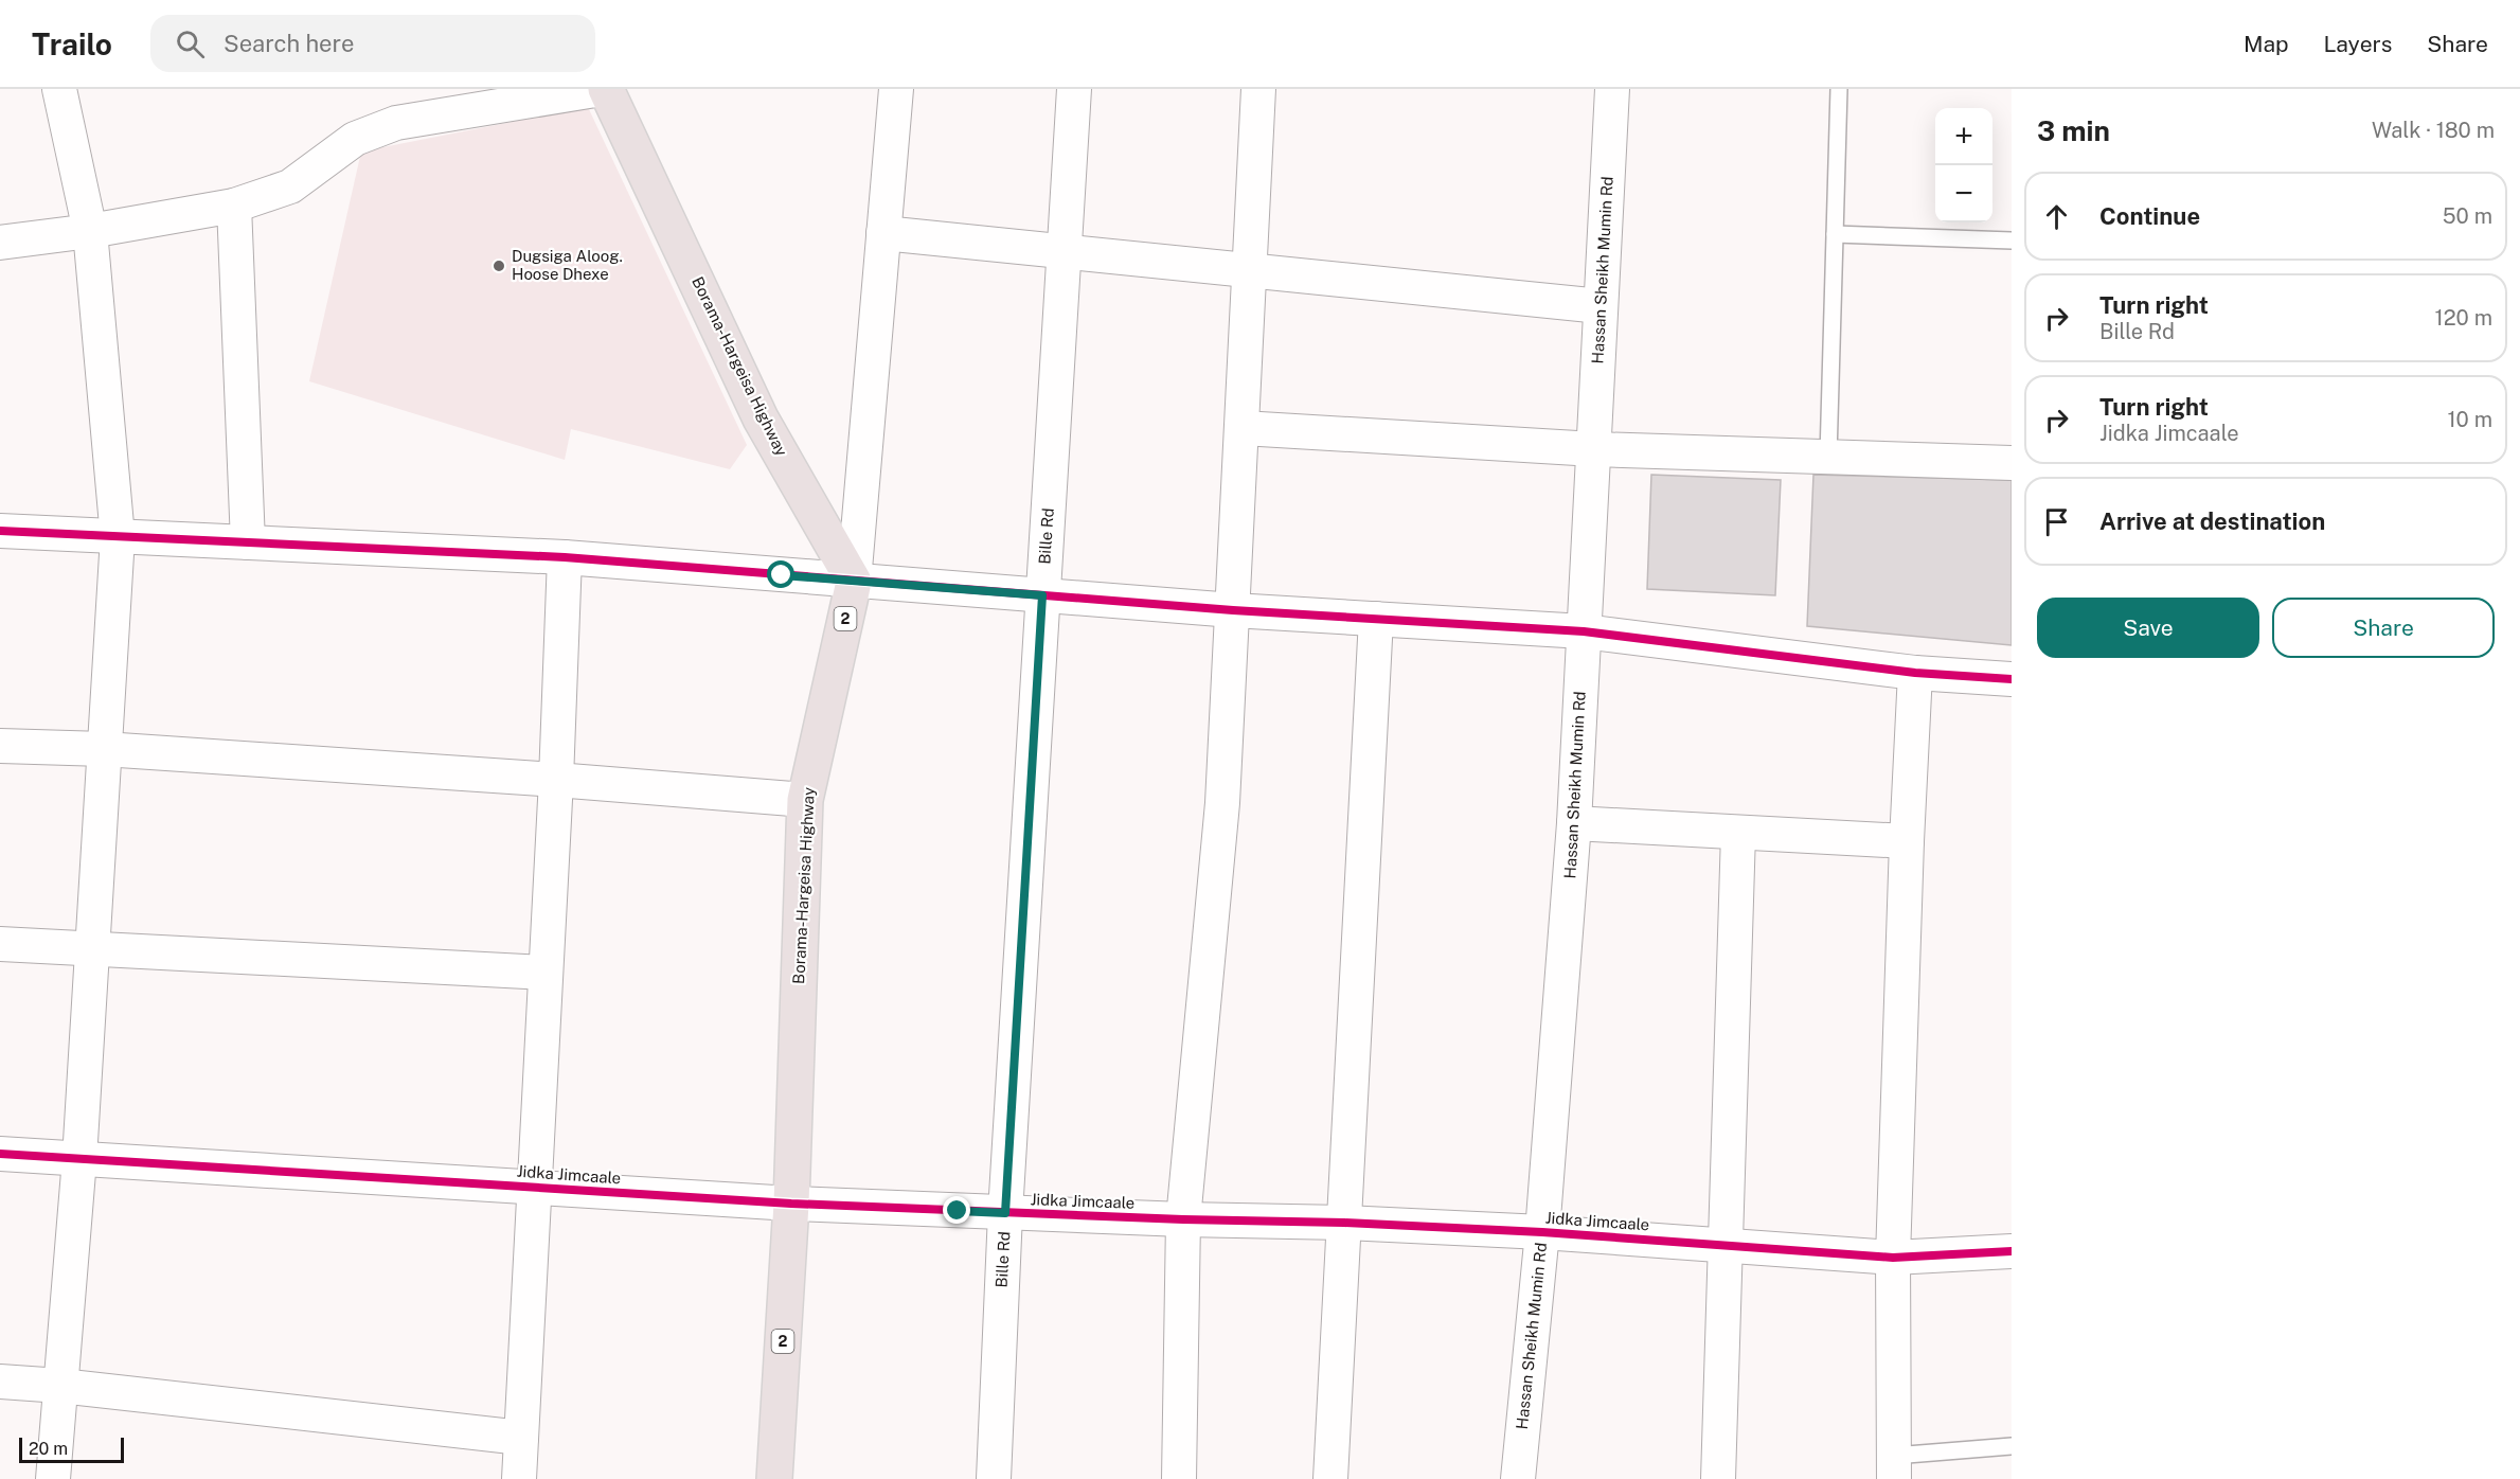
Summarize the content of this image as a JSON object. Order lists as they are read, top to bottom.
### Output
{
  "streets": {
    "highway": ["Borama-Hargeisa Highway", "2"],
    "street": ["Hassan Sheikh Mumin Rd", "Bille Rd", "Jidka Jimcaale"]
  },
  "crossings": [
    ["Hassan Sheikh Mumin Rd", "Jidka Jimcaale"],
    ["Borama-Hargeisa Highway", "Jidka Jimcaale"],
    ["Bille Rd", "Jidka Jimcaale"]
  ],
  "places": ["Dugsiga Aloog. Hoose Dhexe"],
  "scale_bar": "20 m",
  "page": {
    "header": "Trailo",
    "search": "Search here",
    "nav": ["Map", "Layers", "Share"],
    "heading": ["3 min", "Walk · 180 m"],
    "map_buttons": ["+", "−"],
    "list": [
      ["Continue", "50 m"],
      ["Turn right", "Bille Rd", "120 m"],
      ["Turn right", "Jidka Jimcaale", "10 m"],
      "Arrive at destination"
    ],
    "buttons": ["Save", "Share"],
    "scale": "20 m"
  }
}
